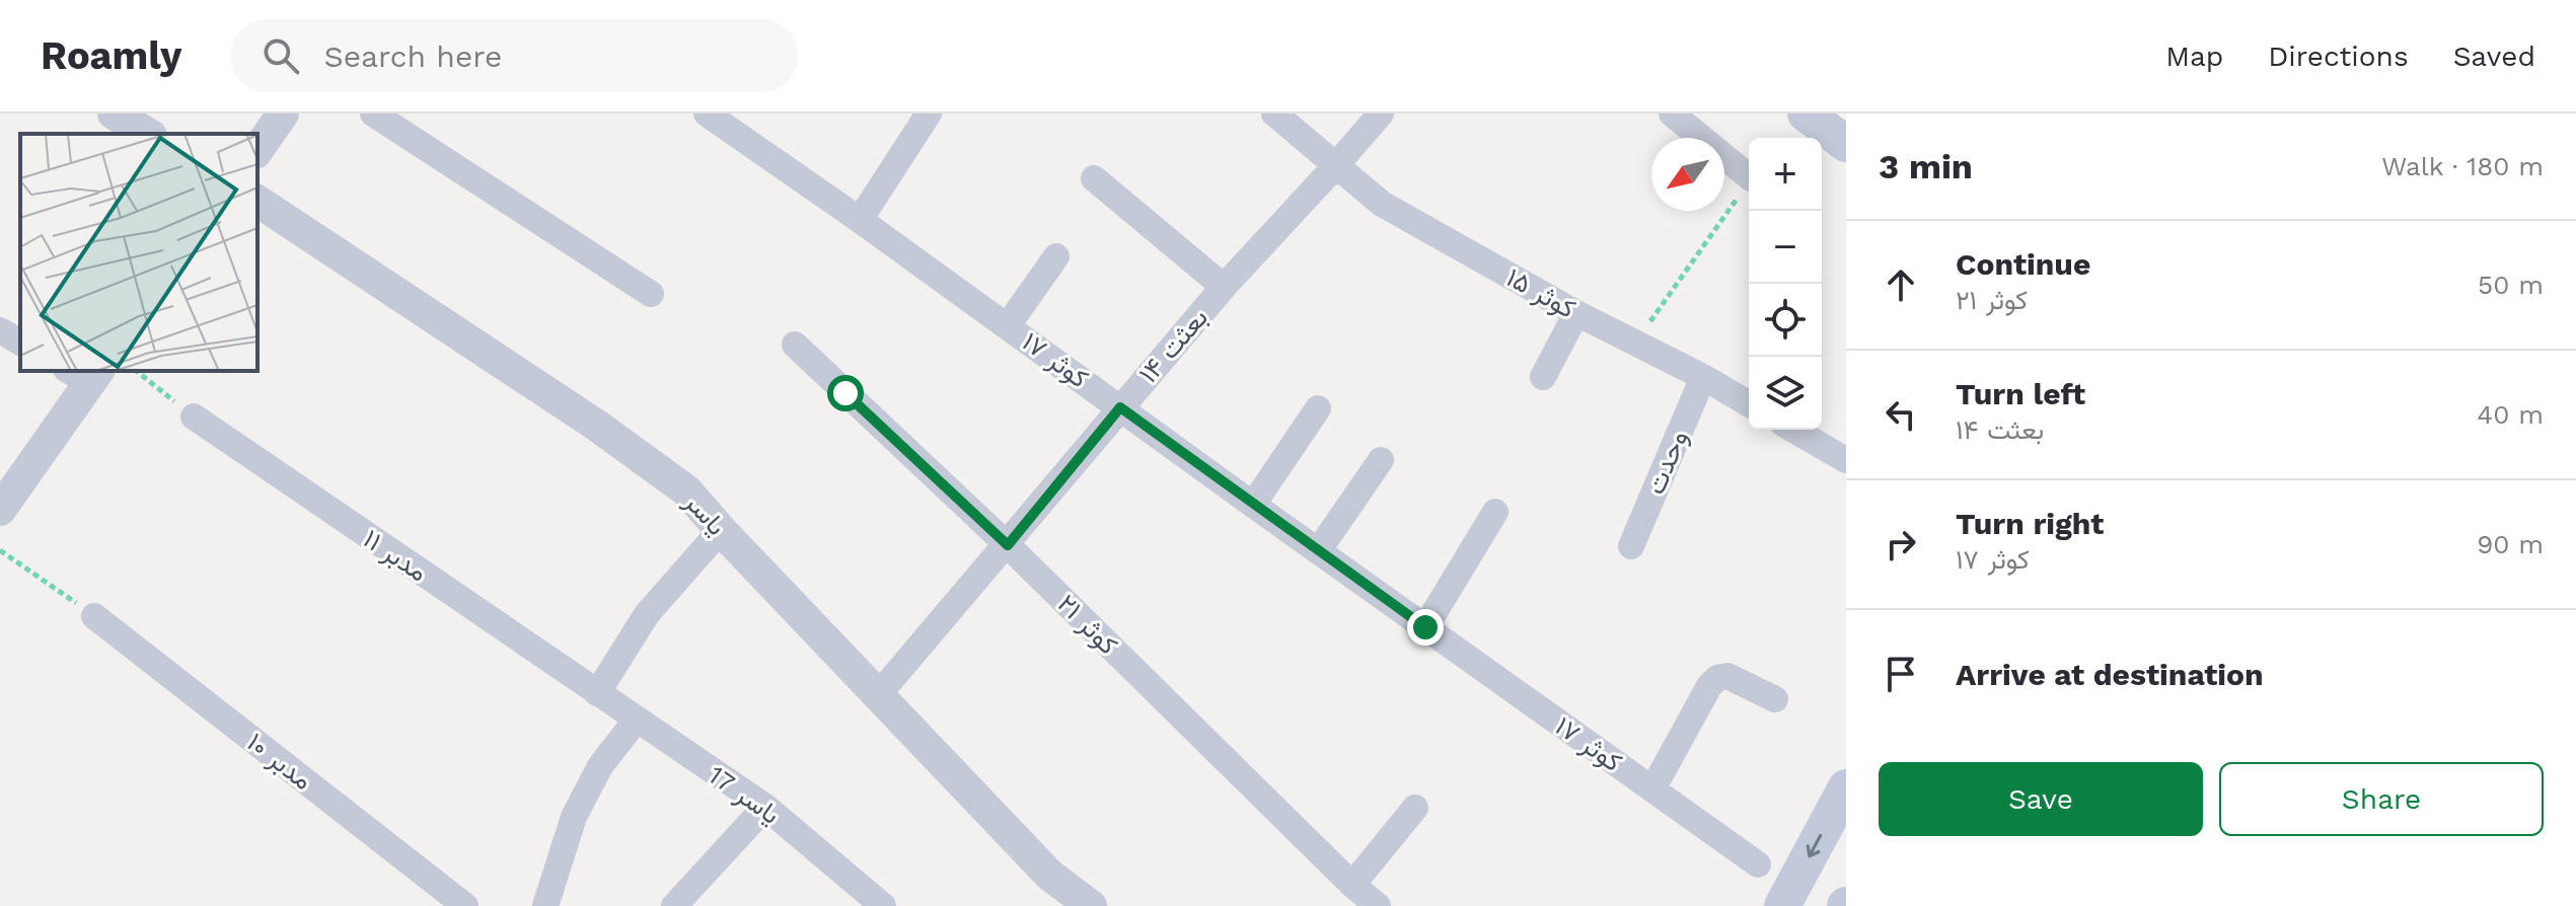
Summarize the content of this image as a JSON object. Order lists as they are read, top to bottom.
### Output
{
  "streets": {
    "street": [
      "کوثر ۱۵",
      "بعثت ۱۴",
      "کوثر ۱۷",
      "وحدت",
      "یاسر",
      "مدبر ۱۱",
      "کوثر ۲۱",
      "مدبر ۱۰",
      "یاسر 17"
    ]
  },
  "crossings": [
    ["کوثر ۱۵", "بعثت ۱۴"],
    ["کوثر ۱۵", "وحدت"],
    ["بعثت ۱۴", "کوثر ۱۷"],
    ["بعثت ۱۴", "یاسر"],
    ["بعثت ۱۴", "کوثر ۲۱"],
    ["مدبر ۱۱", "یاسر 17"]
  ],
  "north": "bottom left",
  "page": {
    "header": "Roamly",
    "search": "Search here",
    "nav": ["Map", "Directions", "Saved"],
    "heading": ["3 min", "Walk · 180 m"],
    "map_buttons": ["+", "−"],
    "list": [
      ["Continue", "کوثر ۲۱", "50 m"],
      ["Turn left", "بعثت ۱۴", "40 m"],
      ["Turn right", "کوثر ۱۷", "90 m"],
      "Arrive at destination"
    ],
    "buttons": ["Save", "Share"]
  }
}
